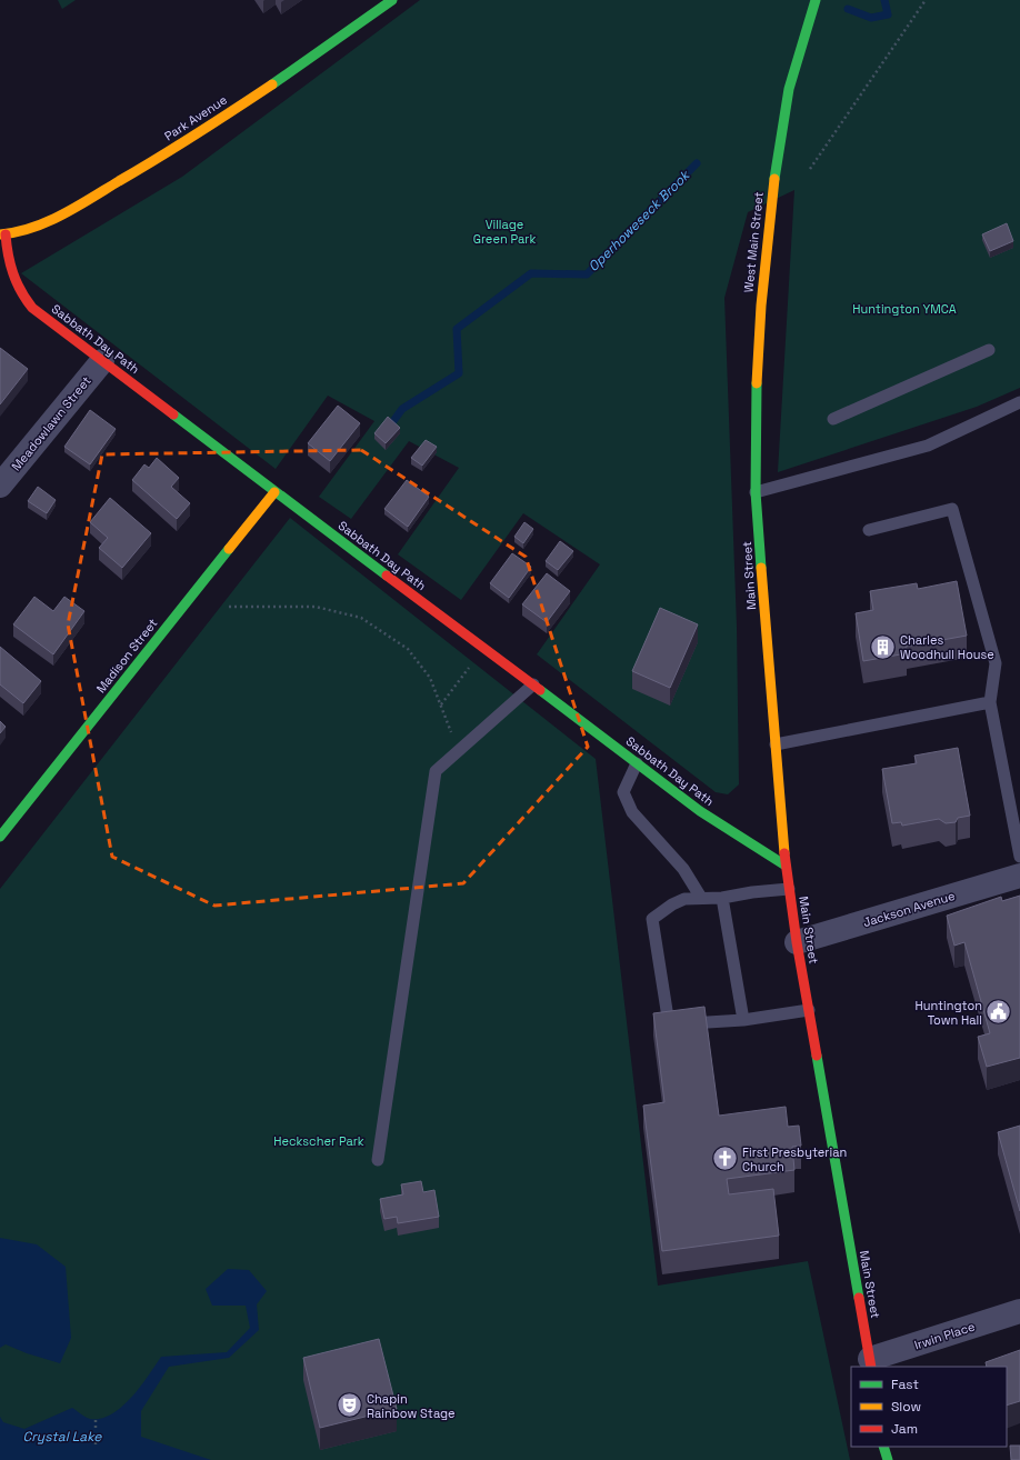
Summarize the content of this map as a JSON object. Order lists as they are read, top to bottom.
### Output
{
  "streets": {
    "main road": [
      "Park Avenue",
      "West Main Street",
      "Sabbath Day Path",
      "Main Street",
      "Madison Street"
    ],
    "street": ["Meadowlawn Street", "Jackson Avenue", "Irwin Place"]
  },
  "crossings": [
    ["Park Avenue", "Sabbath Day Path"],
    ["West Main Street", "Main Street"],
    ["Sabbath Day Path", "Meadowlawn Street"],
    ["Sabbath Day Path", "Main Street"],
    ["Sabbath Day Path", "Madison Street"],
    ["Main Street", "Jackson Avenue"],
    ["Main Street", "Irwin Place"]
  ],
  "water": ["Operhoweseck Brook", "Crystal Lake"],
  "parks": ["Village Green Park", "Huntington YMCA", "Heckscher Park"],
  "places": {
    "building": ["Charles Woodhull House"],
    "public building": ["Huntington Town Hall"],
    "church": ["First Presbyterian Church"],
    "theatre": ["Chapin Rainbow Stage"]
  },
  "legend": ["Fast", "Slow", "Jam"]
}
